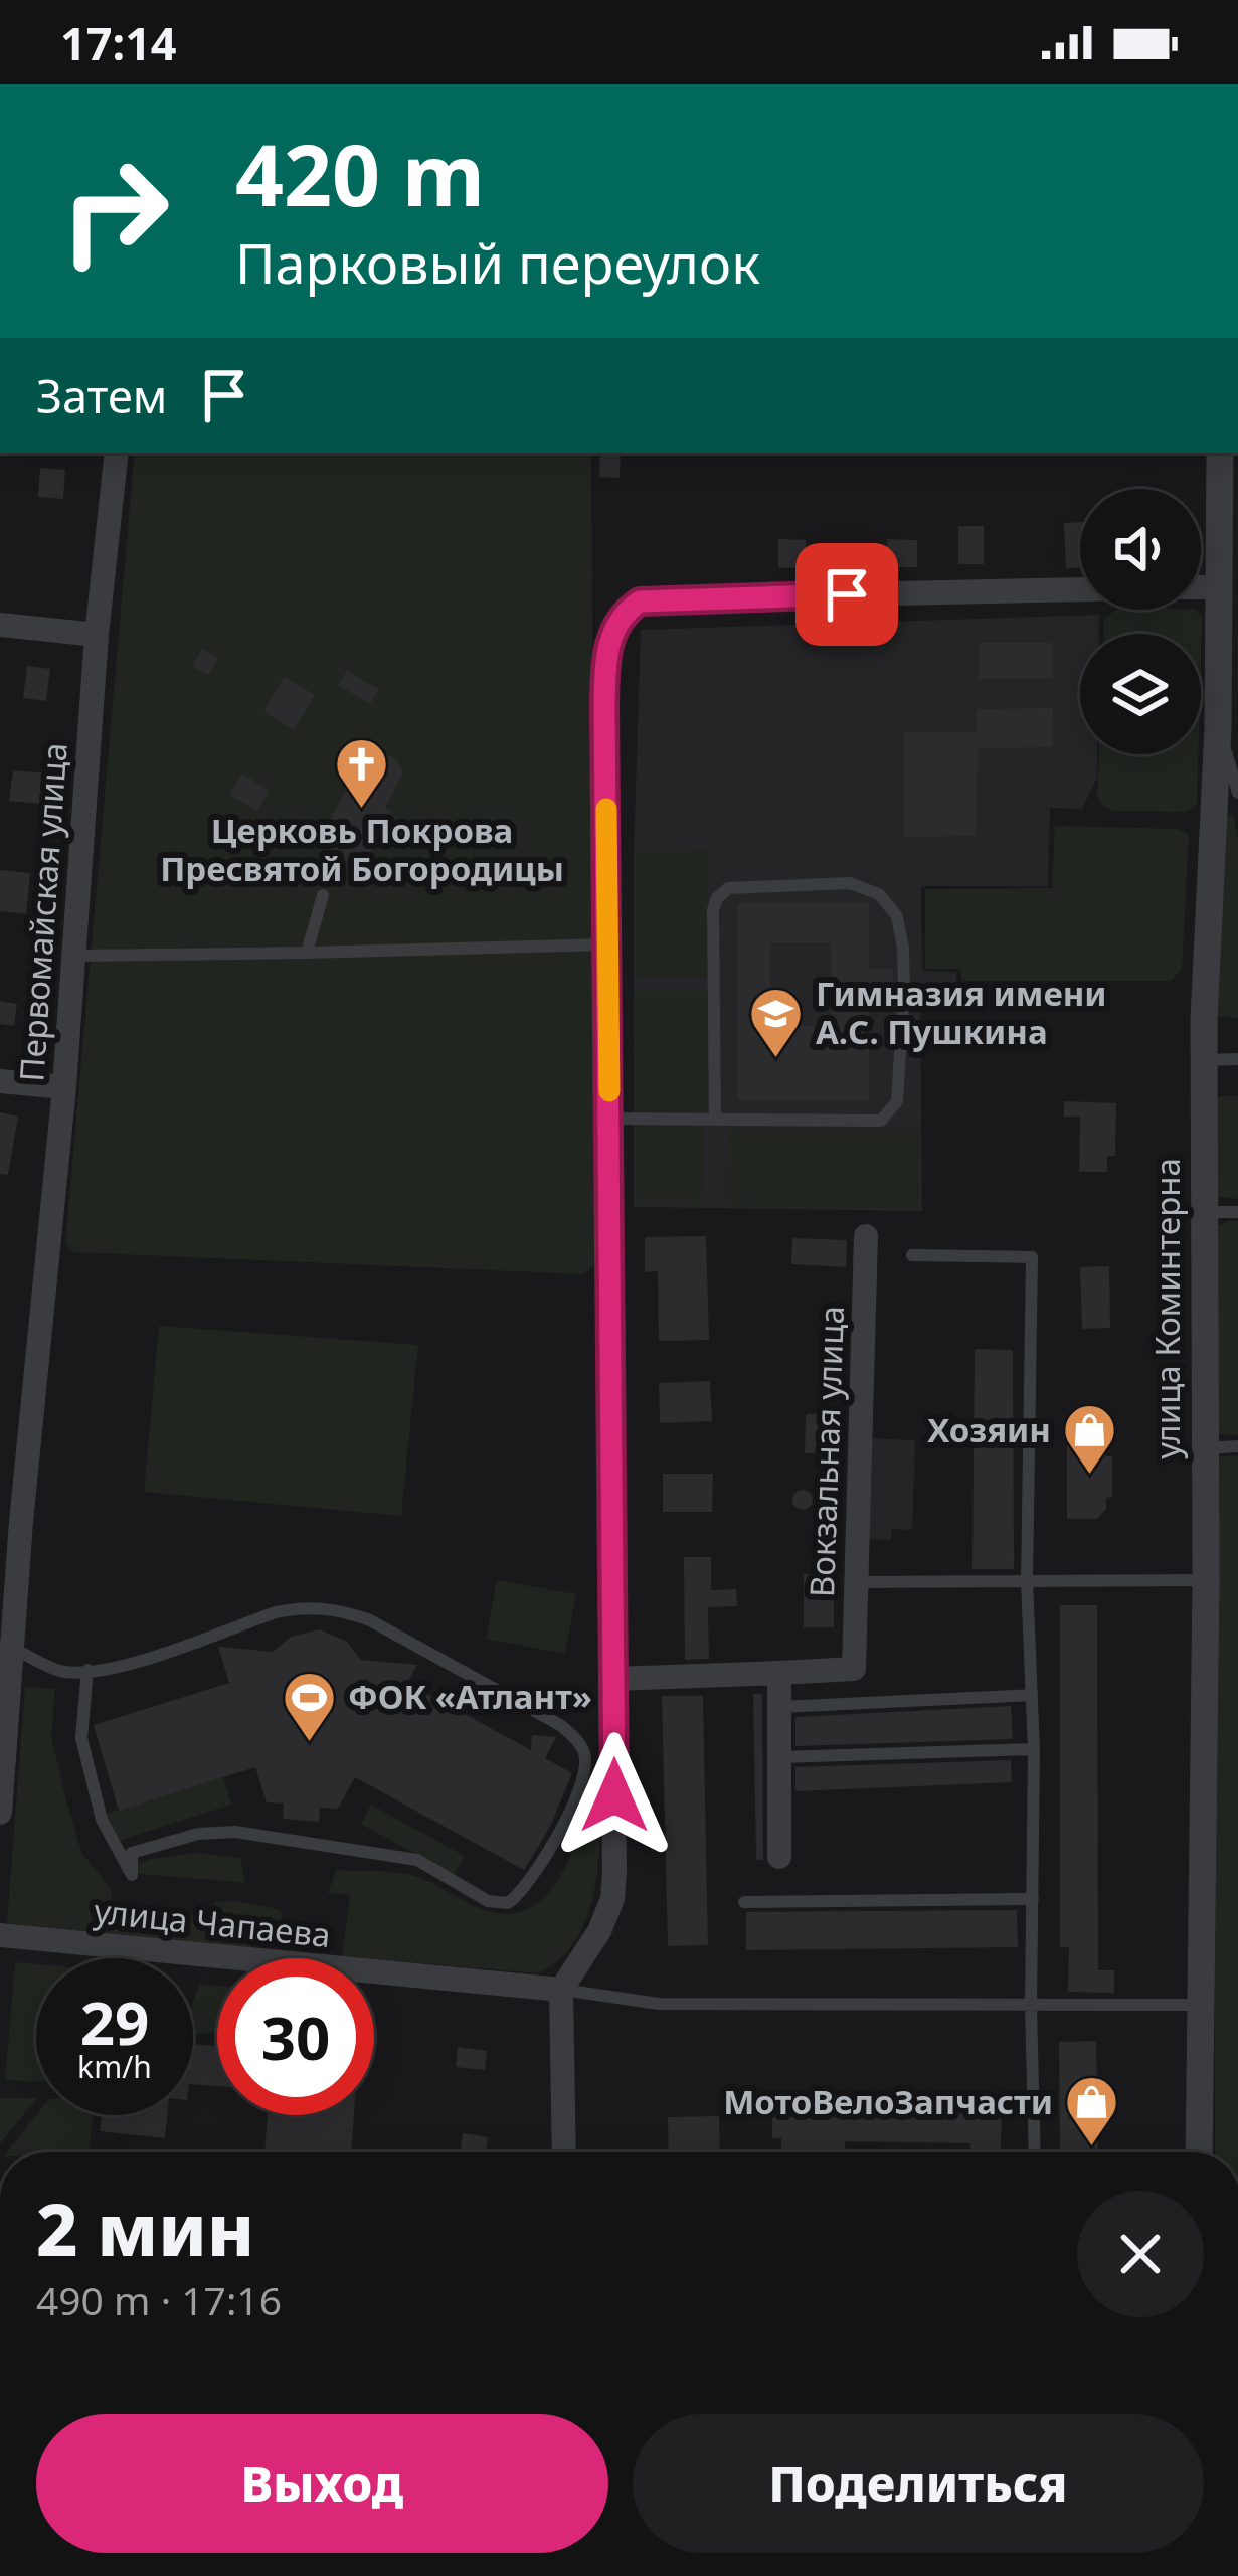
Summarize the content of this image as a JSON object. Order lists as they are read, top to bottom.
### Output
{
  "streets": {
    "street": [
      "Первомайская улица",
      "улица Коминтерна",
      "Вокзальная улица",
      "улица Чапаева"
    ]
  },
  "places": {
    "church": ["Церковь Покрова Пресвятой Богородицы"],
    "school or university": ["Гимназия имени А.С. Пушкина"],
    "shop": ["Хозяин", "МотоВелоЗапчасти"],
    "sports": ["ФОК «Атлант»"]
  },
  "page": {
    "status": "17:14",
    "turn": ["420 m", "Парковый переулок"],
    "then": "Затем",
    "speed": "29 km/h",
    "limit": "30",
    "heading": ["2 мин", "490 m · 17:16"],
    "buttons": ["Выход", "Поделиться"]
  }
}
